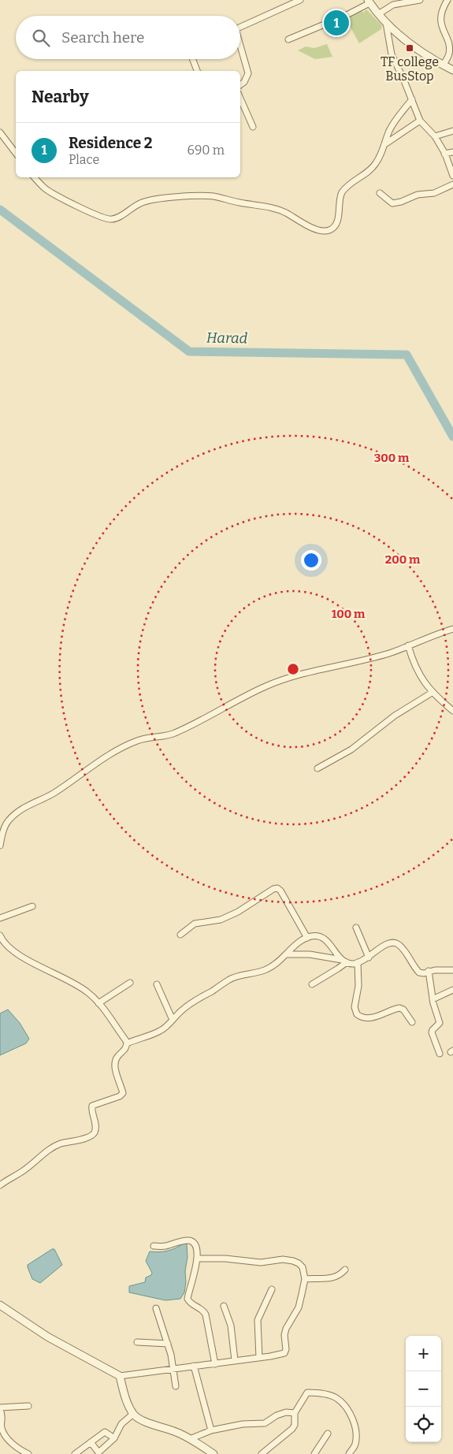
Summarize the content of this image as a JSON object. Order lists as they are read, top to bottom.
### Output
{
  "water": ["Harad"],
  "places": {
    "transit": ["TF college BusStop"]
  },
  "page": {
    "pins": "1",
    "search": "Search here",
    "heading": "Nearby",
    "list": [
      {
        "mark": "1",
        "name": "Residence 2",
        "note": "Place",
        "value": "690 m"
      }
    ],
    "map_buttons": ["+", "−"]
  },
  "rings": ["300 m", "200 m", "100 m"]
}
